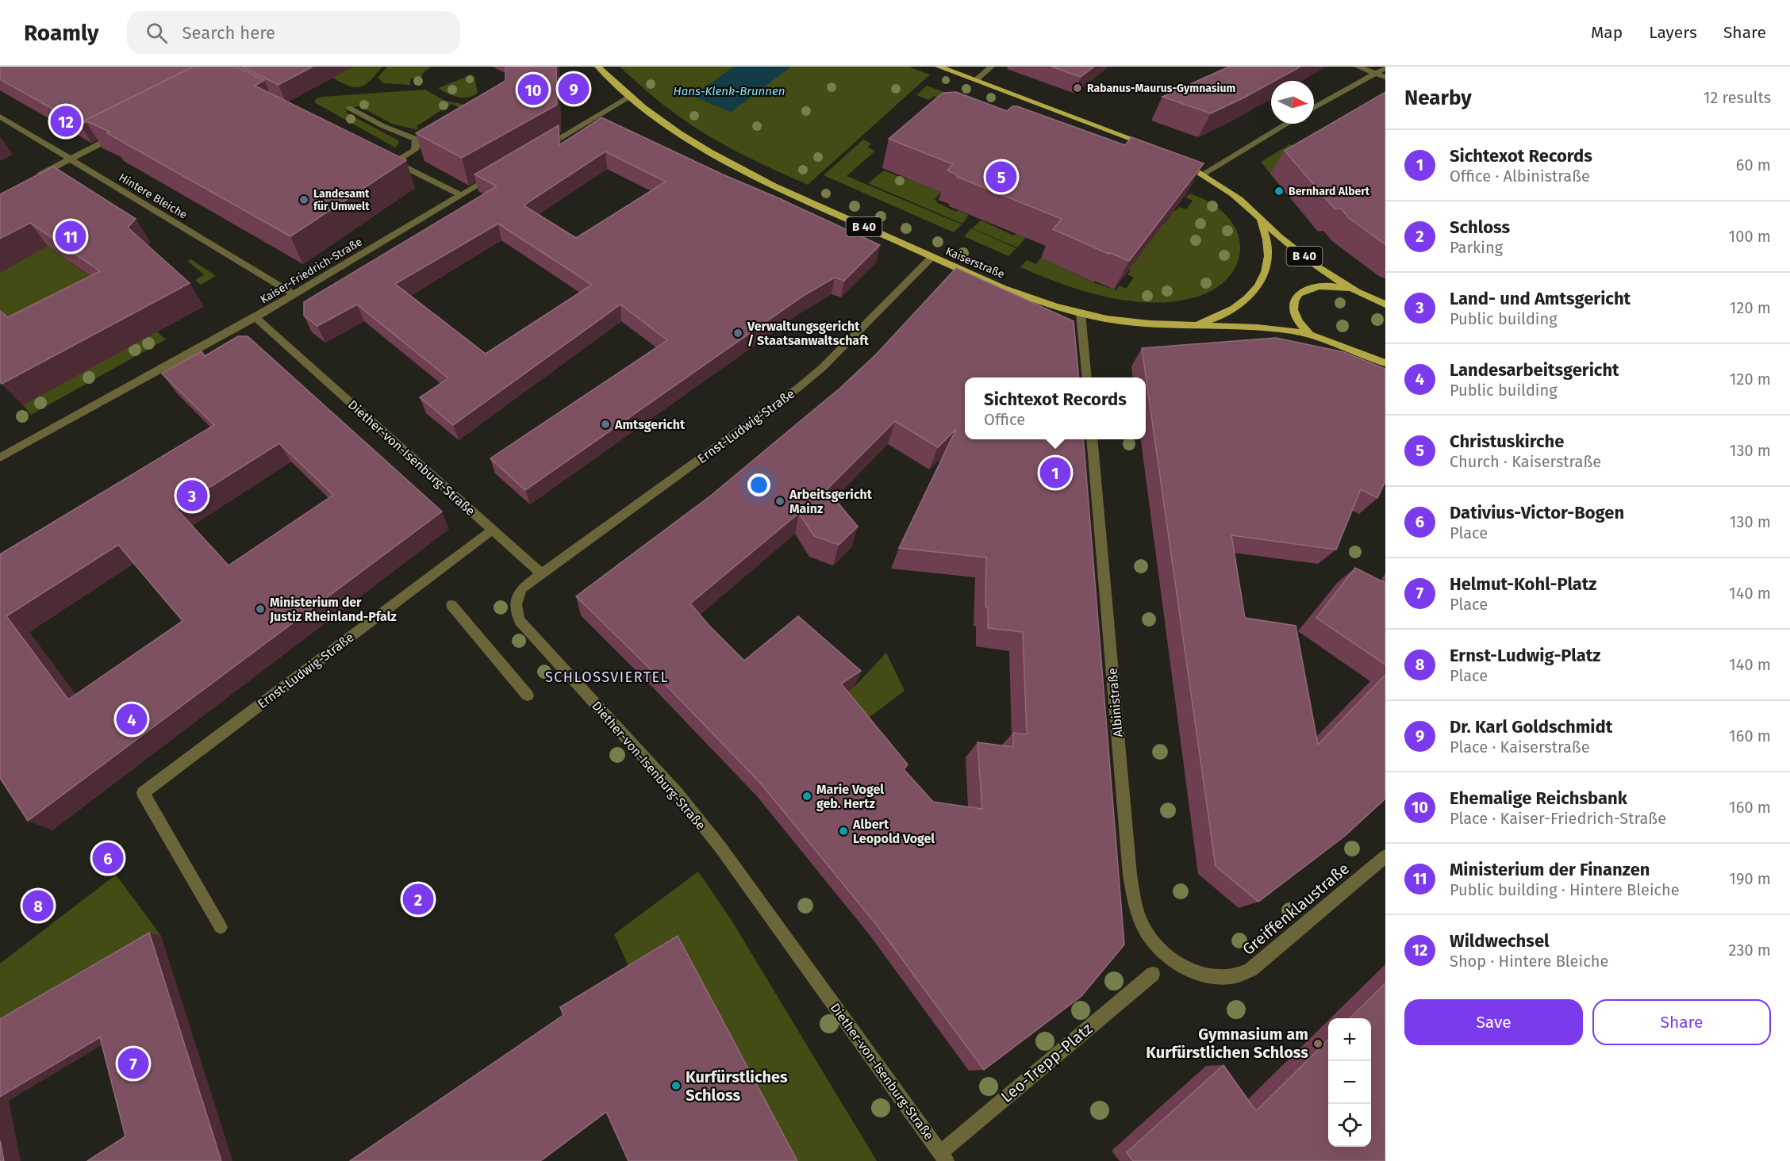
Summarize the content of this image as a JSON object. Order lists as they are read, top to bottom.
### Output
{
  "streets": {
    "main road": ["B 40", "Kaiserstraße"],
    "street": [
      "Hintere Bleiche",
      "Kaiser-Friedrich-Straße",
      "Ernst-Ludwig-Straße",
      "Diether-von-Isenburg-Straße",
      "Albinistraße",
      "Greiffenklaustraße",
      "Leo-Trepp-Platz"
    ]
  },
  "crossings": [
    ["Hintere Bleiche", "Kaiser-Friedrich-Straße"],
    ["Kaiserstraße", "Ernst-Ludwig-Straße"],
    ["Kaiser-Friedrich-Straße", "Diether-von-Isenburg-Straße"],
    ["Ernst-Ludwig-Straße", "Diether-von-Isenburg-Straße"],
    ["Diether-von-Isenburg-Straße", "Leo-Trepp-Platz"],
    ["Albinistraße", "Greiffenklaustraße"]
  ],
  "districts": ["SCHLOSSVIERTEL"],
  "water": ["Hans-Klenk-Brunnen"],
  "places": [
    "Rabanus-Maurus-Gymnasium",
    "Bernhard Albert",
    "Landesamt für Umwelt",
    "Verwaltungsgericht / Staatsanwaltschaft",
    "Amtsgericht",
    "Arbeitsgericht Mainz",
    "Ministerium der Justiz Rheinland-Pfalz",
    "Marie Vogel geb. Hertz",
    "Albert Leopold Vogel",
    "Gymnasium am Kurfürstlichen Schloss",
    "Kurfürstliches Schloss"
  ],
  "north": "right",
  "page": {
    "header": "Roamly",
    "search": "Search here",
    "nav": ["Map", "Layers", "Share"],
    "heading": ["Nearby", "12 results"],
    "pins": [
      "9",
      "10",
      "12",
      "5",
      "11",
      "1",
      "3",
      "4",
      "6",
      "2",
      "8",
      "7"
    ],
    "list": [
      {
        "mark": "1",
        "name": "Sichtexot Records",
        "note": "Office · Albinistraße",
        "value": "60 m"
      },
      {
        "mark": "2",
        "name": "Schloss",
        "note": "Parking",
        "value": "100 m"
      },
      {
        "mark": "3",
        "name": "Land- und Amtsgericht",
        "note": "Public building",
        "value": "120 m"
      },
      {
        "mark": "4",
        "name": "Landesarbeitsgericht",
        "note": "Public building",
        "value": "120 m"
      },
      {
        "mark": "5",
        "name": "Christuskirche",
        "note": "Church · Kaiserstraße",
        "value": "130 m"
      },
      {
        "mark": "6",
        "name": "Dativius-Victor-Bogen",
        "note": "Place",
        "value": "130 m"
      },
      {
        "mark": "7",
        "name": "Helmut-Kohl-Platz",
        "note": "Place",
        "value": "140 m"
      },
      {
        "mark": "8",
        "name": "Ernst-Ludwig-Platz",
        "note": "Place",
        "value": "140 m"
      },
      {
        "mark": "9",
        "name": "Dr. Karl Goldschmidt",
        "note": "Place · Kaiserstraße",
        "value": "160 m"
      },
      {
        "mark": "10",
        "name": "Ehemalige Reichsbank",
        "note": "Place · Kaiser-Friedrich-Straße",
        "value": "160 m"
      },
      {
        "mark": "11",
        "name": "Ministerium der Finanzen",
        "note": "Public building · Hintere Bleiche",
        "value": "190 m"
      },
      {
        "mark": "12",
        "name": "Wildwechsel",
        "note": "Shop · Hintere Bleiche",
        "value": "230 m"
      }
    ],
    "popup": ["Sichtexot Records", "Office"],
    "buttons": ["Save", "Share"],
    "map_buttons": ["+", "−"]
  }
}
